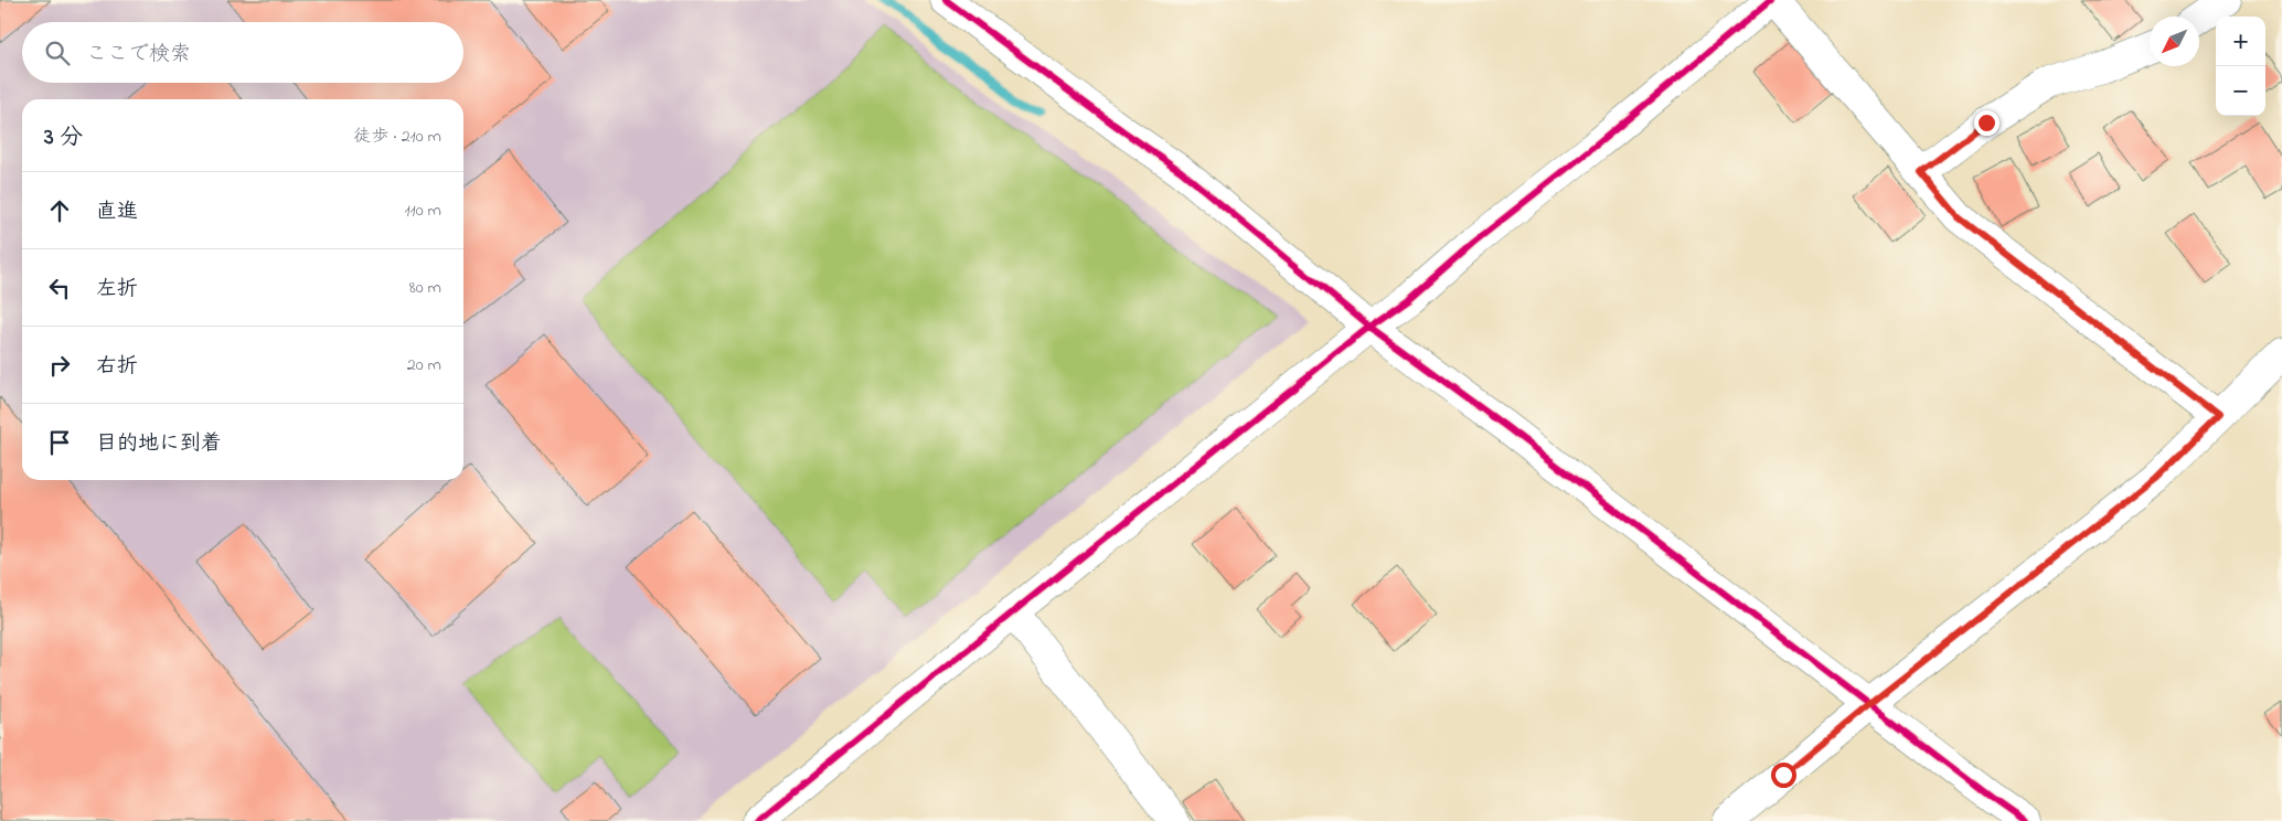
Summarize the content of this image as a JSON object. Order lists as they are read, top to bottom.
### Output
{
  "north": "bottom left",
  "page": {
    "map_buttons": ["+", "−"],
    "search": "ここで検索",
    "heading": ["3 分", "徒歩 · 210 m"],
    "list": [
      ["直進", "110 m"],
      ["左折", "80 m"],
      ["右折", "20 m"],
      "目的地に到着"
    ]
  }
}
